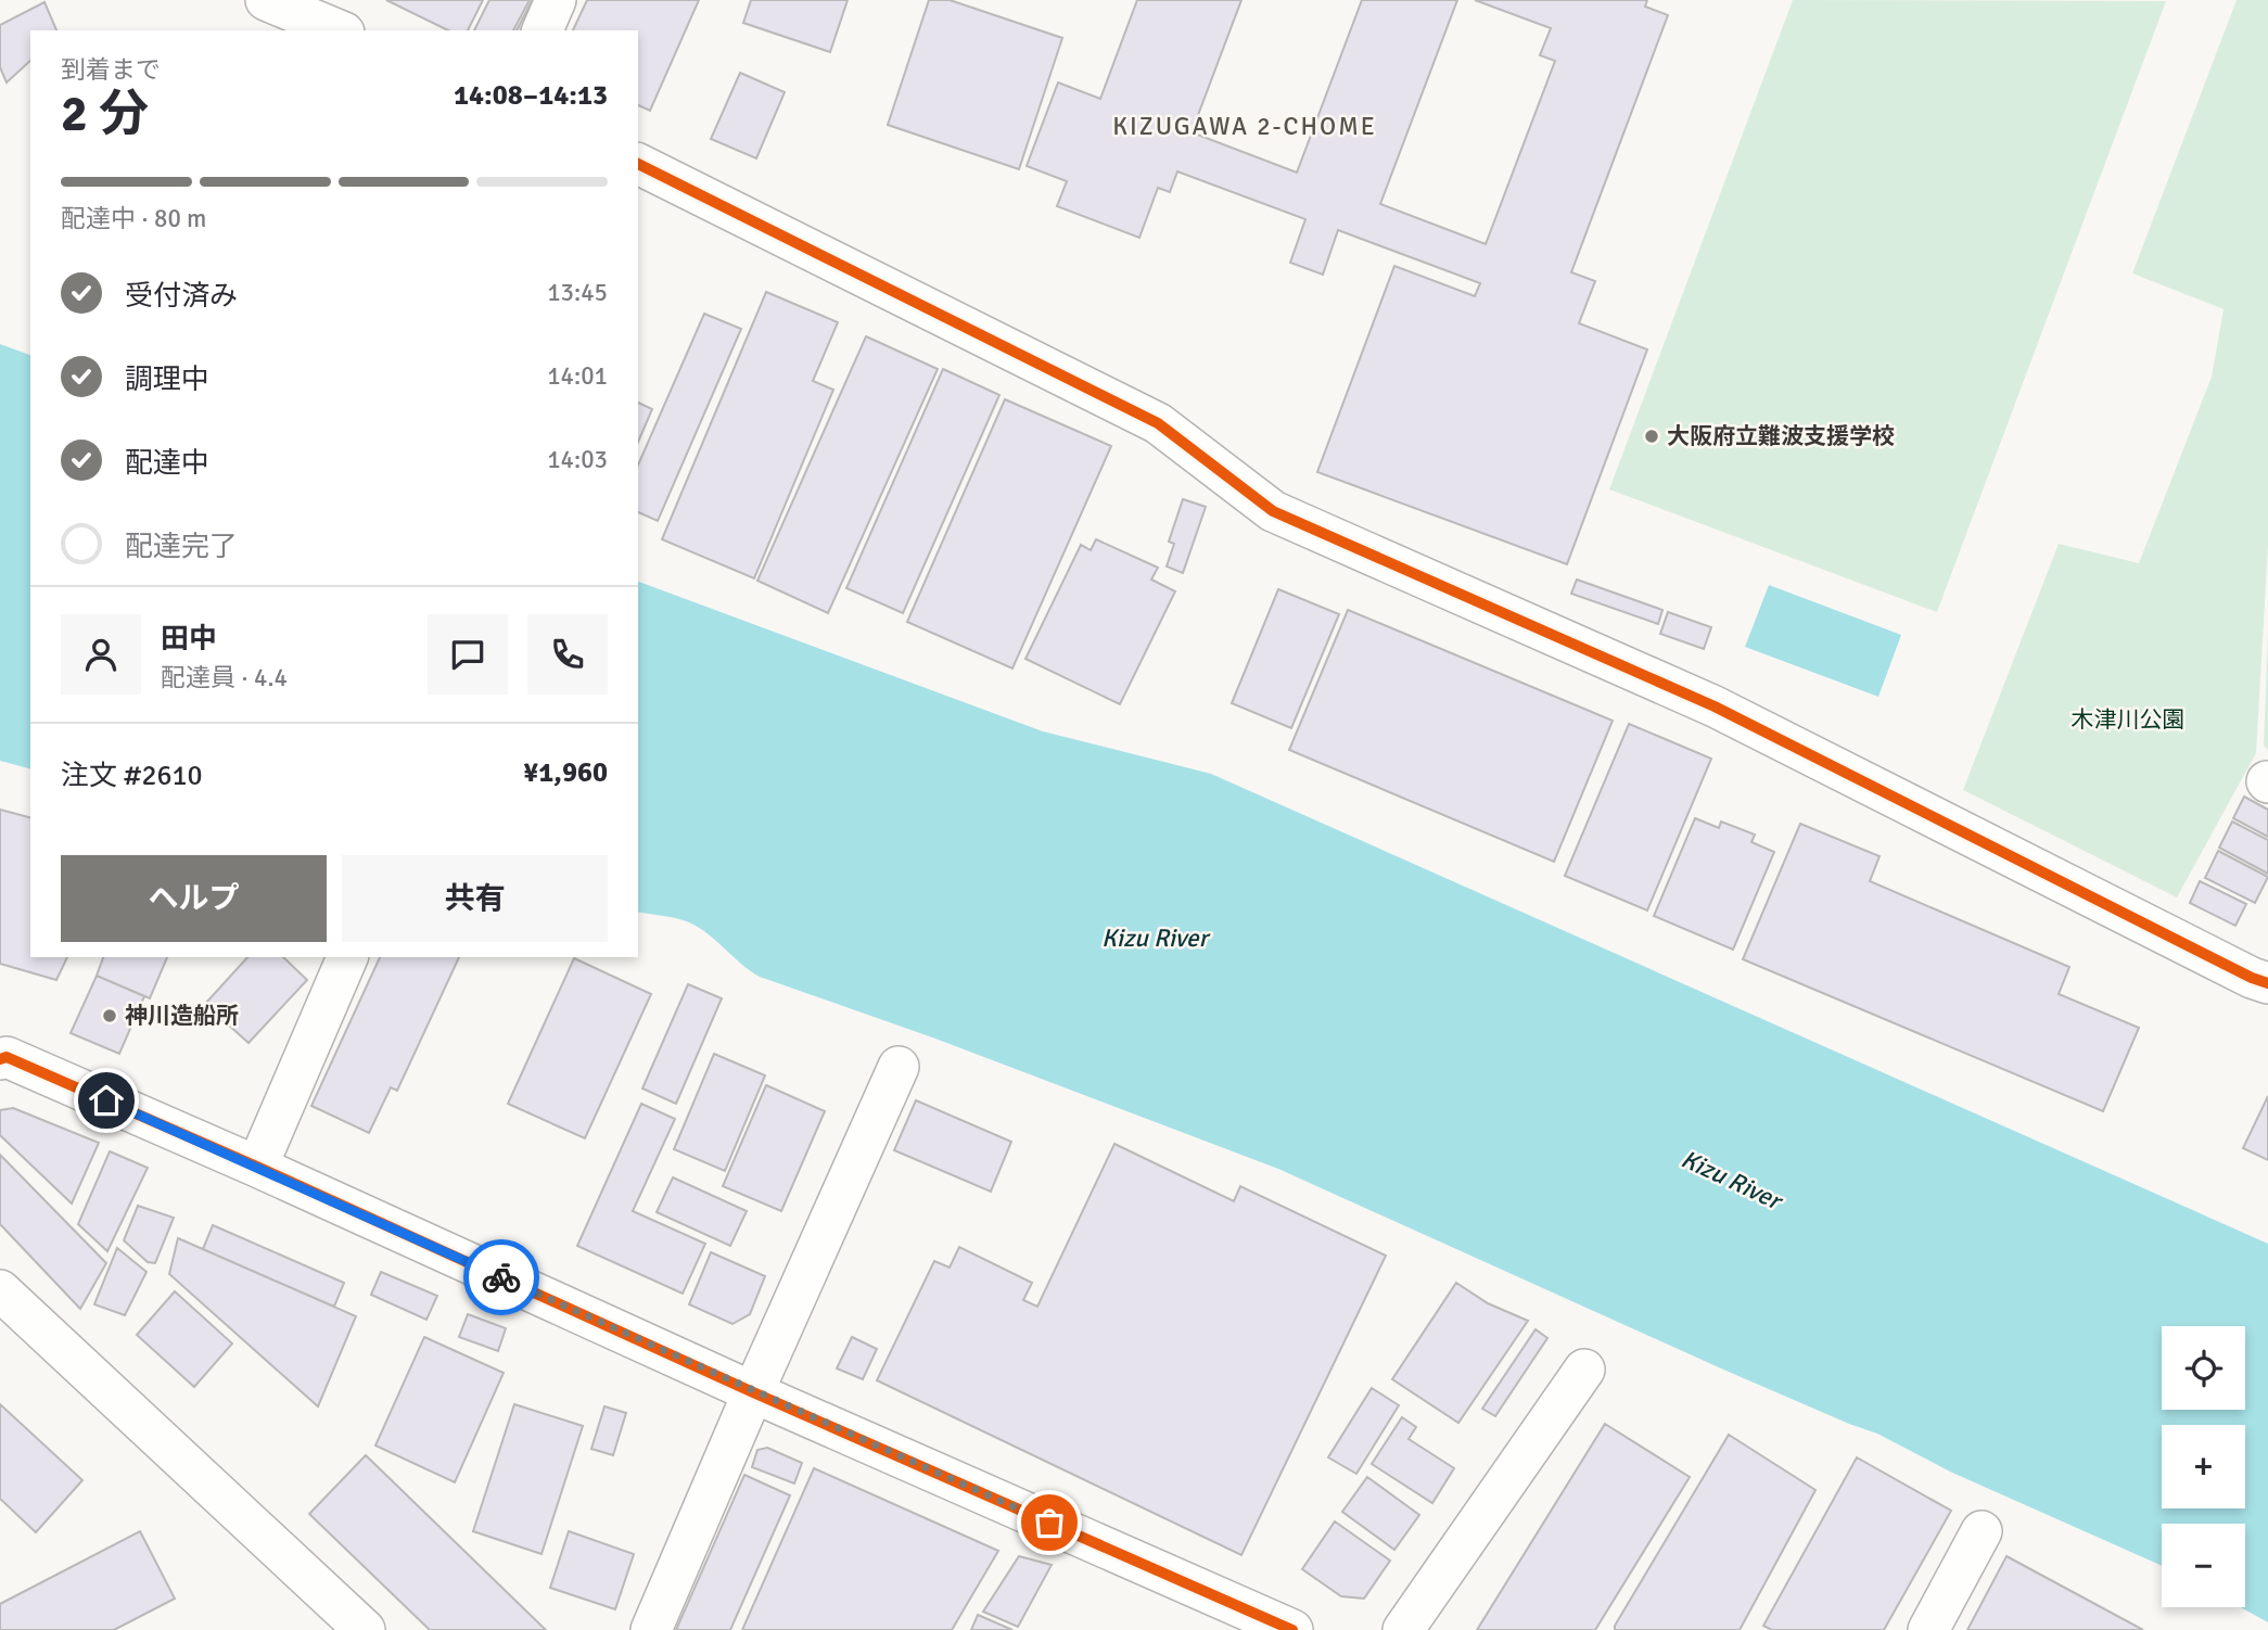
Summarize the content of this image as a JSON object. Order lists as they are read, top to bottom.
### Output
{
  "districts": ["KIZUGAWA 2-CHOME"],
  "water": ["Kizu River"],
  "parks": ["木津川公園"],
  "places": ["大阪府立難波支援学校", "神川造船所"],
  "page": {
    "heading": ["2 分", "到着まで", "14:08–14:13"],
    "panel": [
      "田中",
      "配達員 · 4.4",
      "注文 #2610",
      "¥1,960"
    ],
    "bar": "配達中 · 80 m",
    "list": [
      ["受付済み", "13:45"],
      ["調理中", "14:01"],
      ["配達中", "14:03"],
      "配達完了"
    ],
    "buttons": ["ヘルプ", "共有"],
    "map_buttons": ["+", "−"]
  }
}
